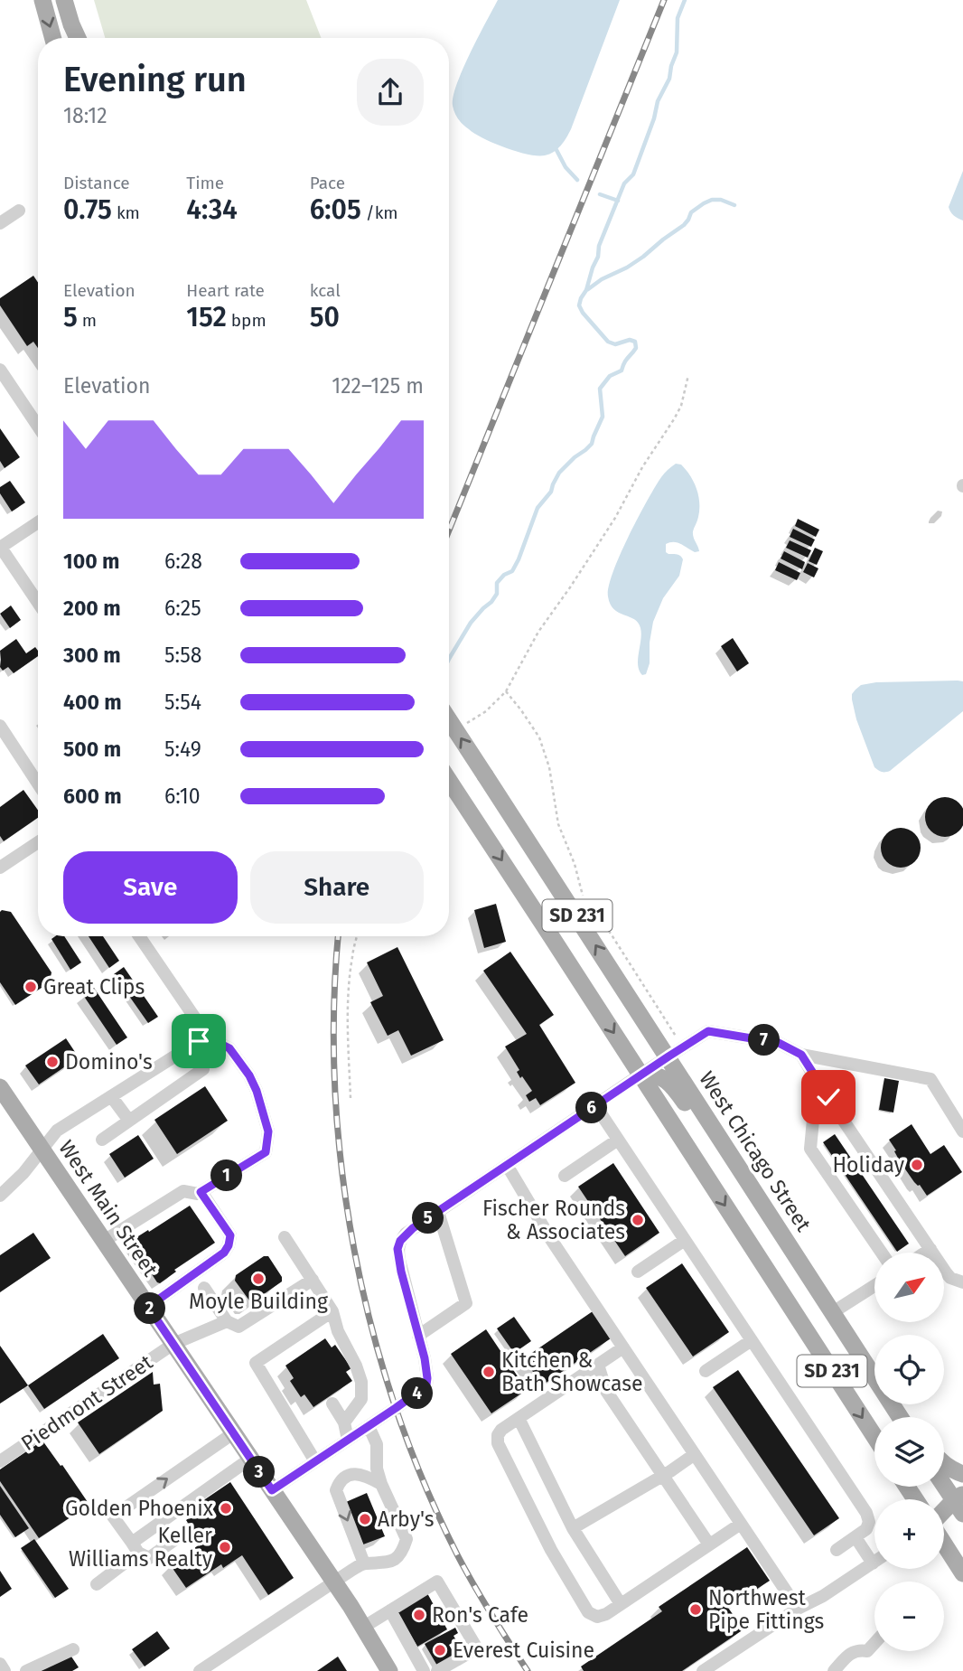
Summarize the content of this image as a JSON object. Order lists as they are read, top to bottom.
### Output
{
  "streets": {
    "main road": ["SD 231", "West Chicago Street", "West Main Street"],
    "street": ["Piedmont Street"]
  },
  "crossings": [
    ["West Main Street", "Piedmont Street"]
  ],
  "places": [
    "Great Clips",
    "Domino's",
    "Holiday",
    "Fischer Rounds & Associates",
    "Moyle Building",
    "Kitchen & Bath Showcase",
    "Golden Phoenix",
    "Arby's",
    "Keller Williams Realty",
    "Northwest Pipe Fittings",
    "Ron's Cafe",
    "Everest Cuisine"
  ],
  "north": "top right",
  "page": {
    "heading": ["Evening run", "18:12"],
    "stats": [
      ["Distance", "0.75 km"],
      ["Time", "4:34"],
      ["Pace", "6:05 /km"],
      ["Elevation", "5 m"],
      ["Heart rate", "152 bpm"],
      ["kcal", "50"]
    ],
    "chart": ["Elevation", "122–125 m"],
    "list": [
      {
        "name": "100 m",
        "note": "6:28"
      },
      {
        "name": "200 m",
        "note": "6:25"
      },
      {
        "name": "300 m",
        "note": "5:58"
      },
      {
        "name": "400 m",
        "note": "5:54"
      },
      {
        "name": "500 m",
        "note": "5:49"
      },
      {
        "name": "600 m",
        "note": "6:10"
      }
    ],
    "buttons": ["Save", "Share"],
    "pins": [
      "7",
      "6",
      "1",
      "5",
      "2",
      "4",
      "3"
    ],
    "map_buttons": ["+", "−"]
  }
}
